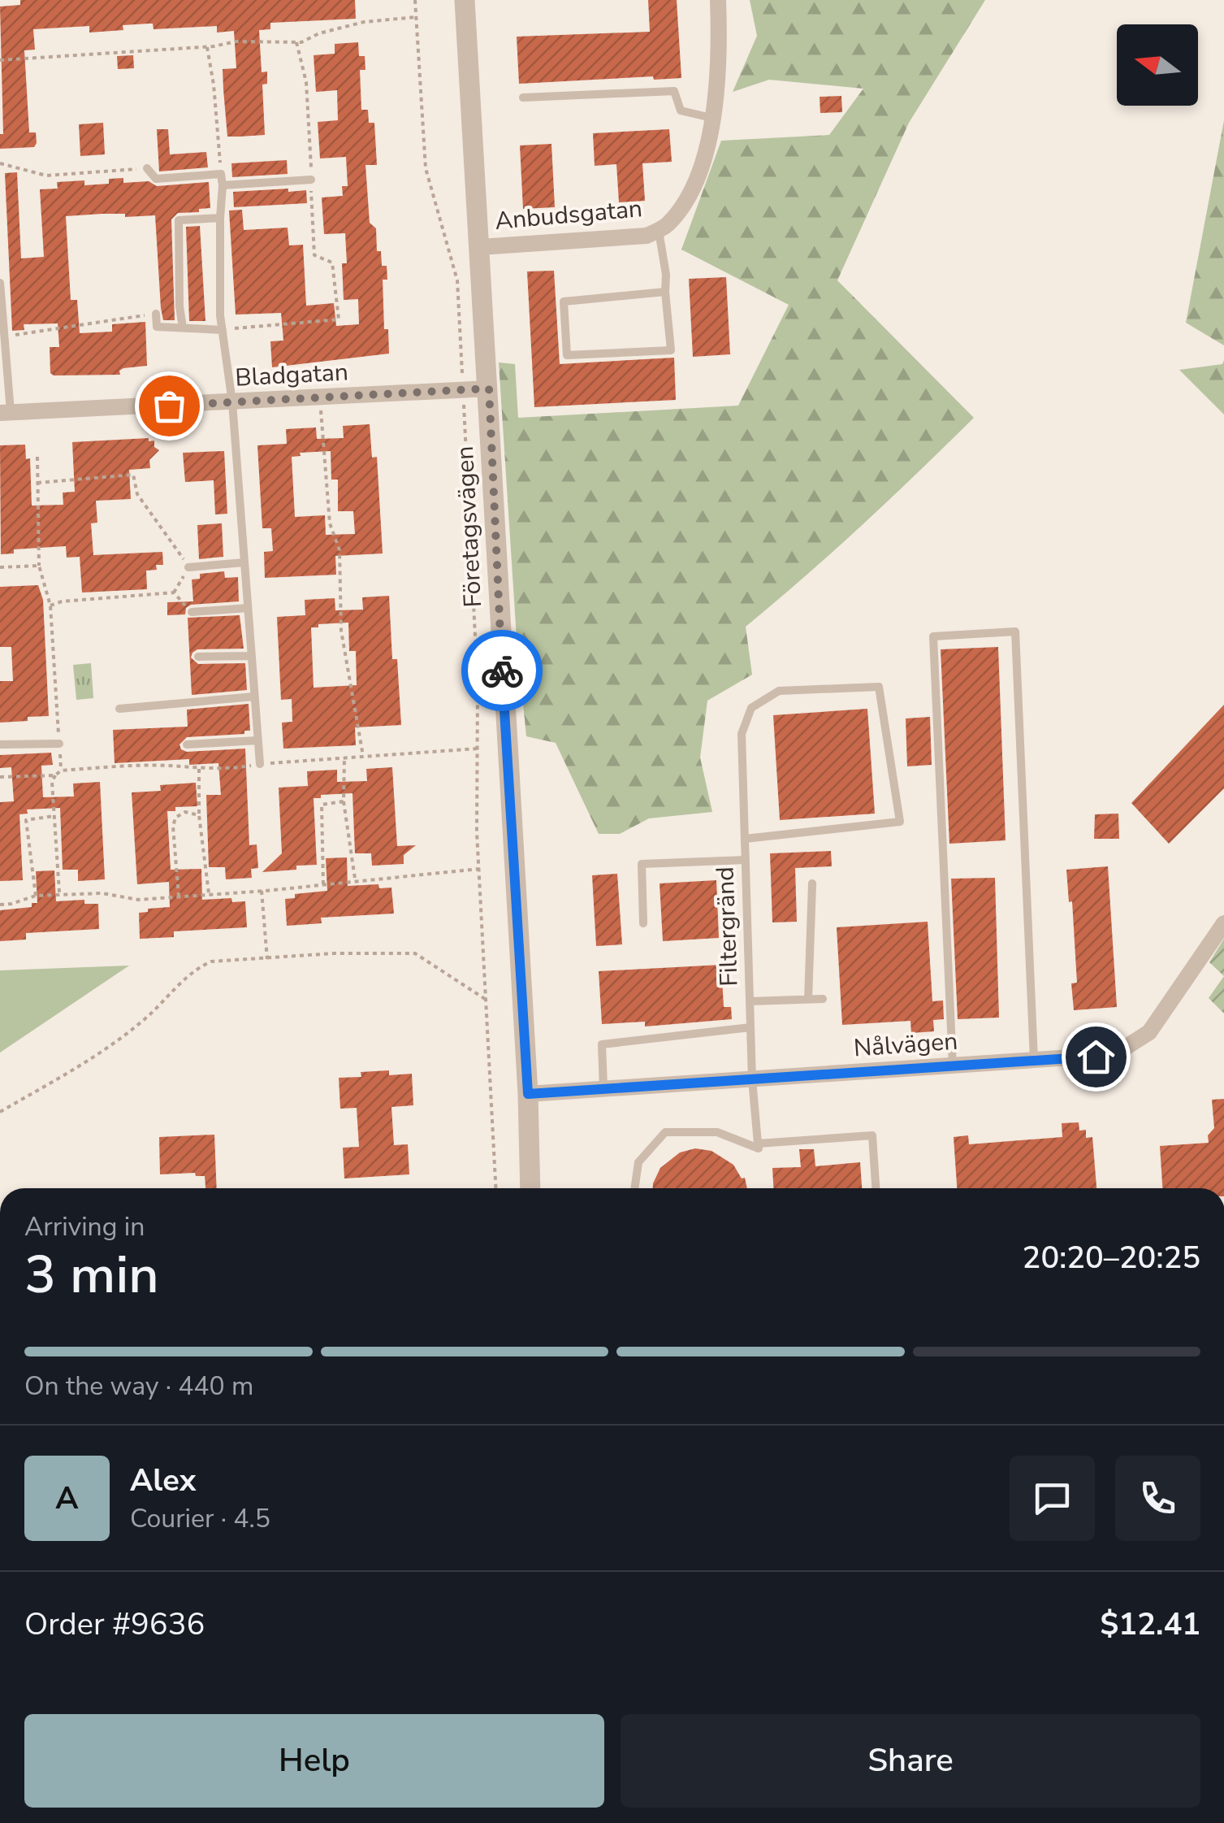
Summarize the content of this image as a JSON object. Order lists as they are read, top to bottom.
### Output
{
  "streets": {
    "street": [
      "Anbudsgatan",
      "Bladgatan",
      "Företagsvägen",
      "Nålvägen"
    ],
    "lane": ["Filtergränd"]
  },
  "crossings": [
    ["Anbudsgatan", "Företagsvägen"],
    ["Bladgatan", "Företagsvägen"],
    ["Företagsvägen", "Nålvägen"],
    ["Filtergränd", "Nålvägen"]
  ],
  "north": "left",
  "page": {
    "heading": ["3 min", "Arriving in", "20:20–20:25"],
    "panel": [
      "Alex",
      "Courier · 4.5",
      "Order #9636",
      "$12.41"
    ],
    "bar": "On the way · 440 m",
    "round": "A",
    "buttons": ["Help", "Share"]
  }
}
